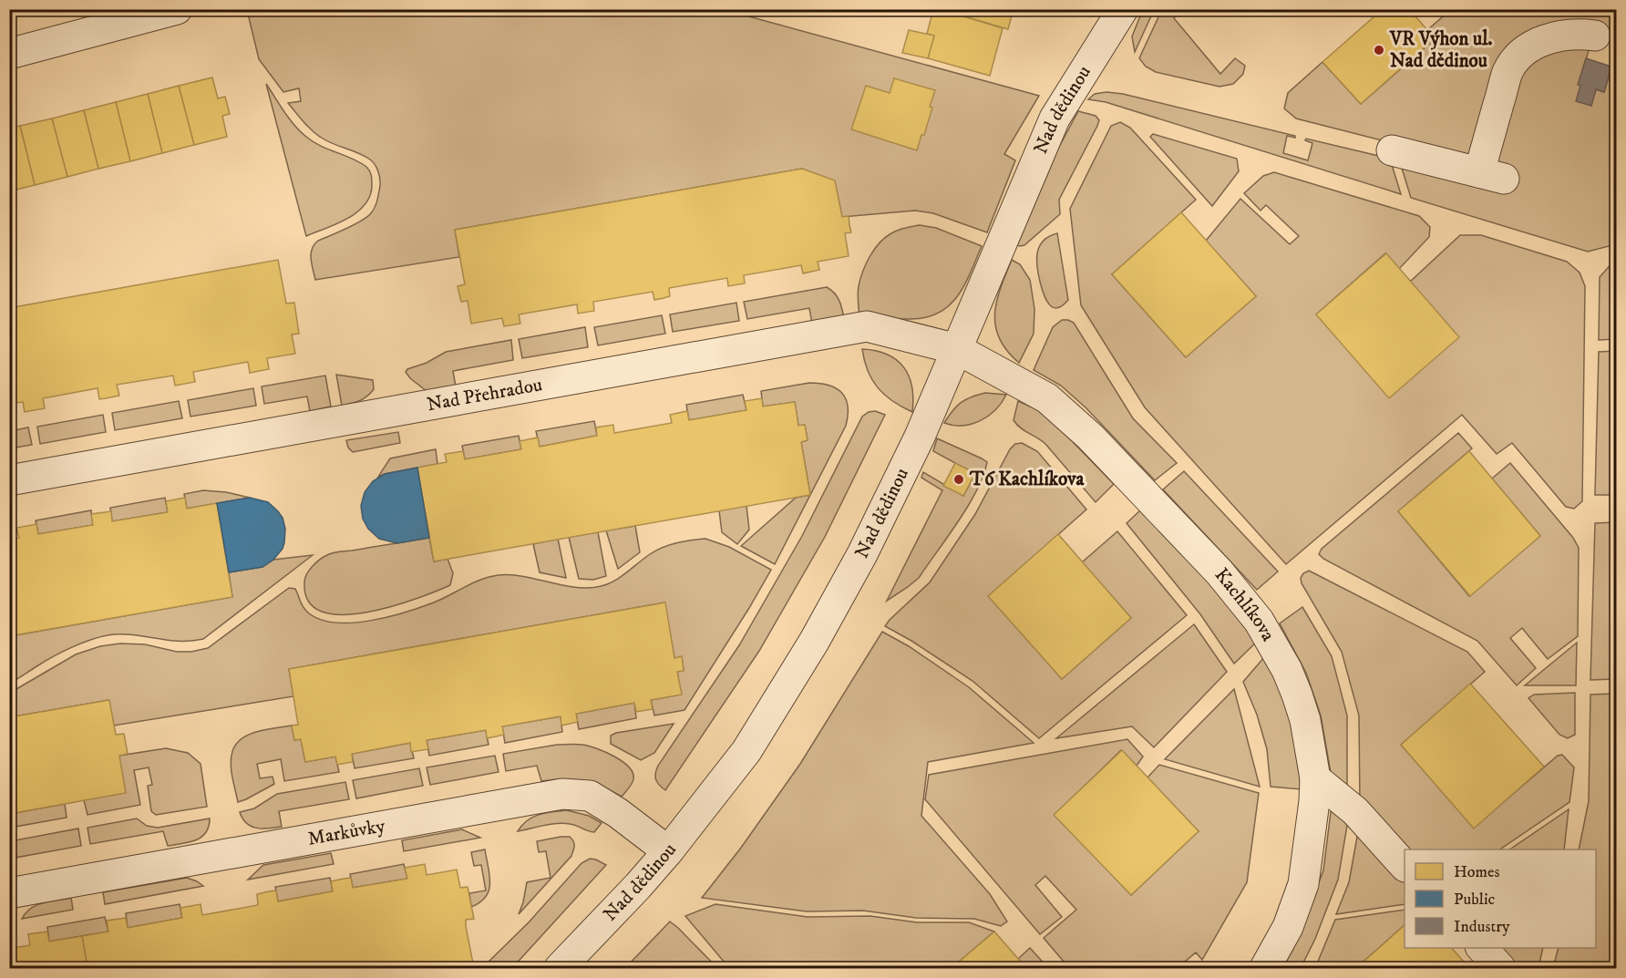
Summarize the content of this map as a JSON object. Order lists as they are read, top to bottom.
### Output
{
  "streets": {
    "street": [
      "Nad dědinou",
      "Nad Přehradou",
      "Kachlíkova",
      "Markůvky"
    ]
  },
  "crossings": [
    ["Nad dědinou", "Nad Přehradou"],
    ["Nad dědinou", "Kachlíkova"],
    ["Nad dědinou", "Markůvky"],
    ["Nad Přehradou", "Kachlíkova"]
  ],
  "places": ["VR Výhon ul. Nad dědinou", "T6 Kachlíkova"],
  "legend": ["Homes", "Public", "Industry"]
}
